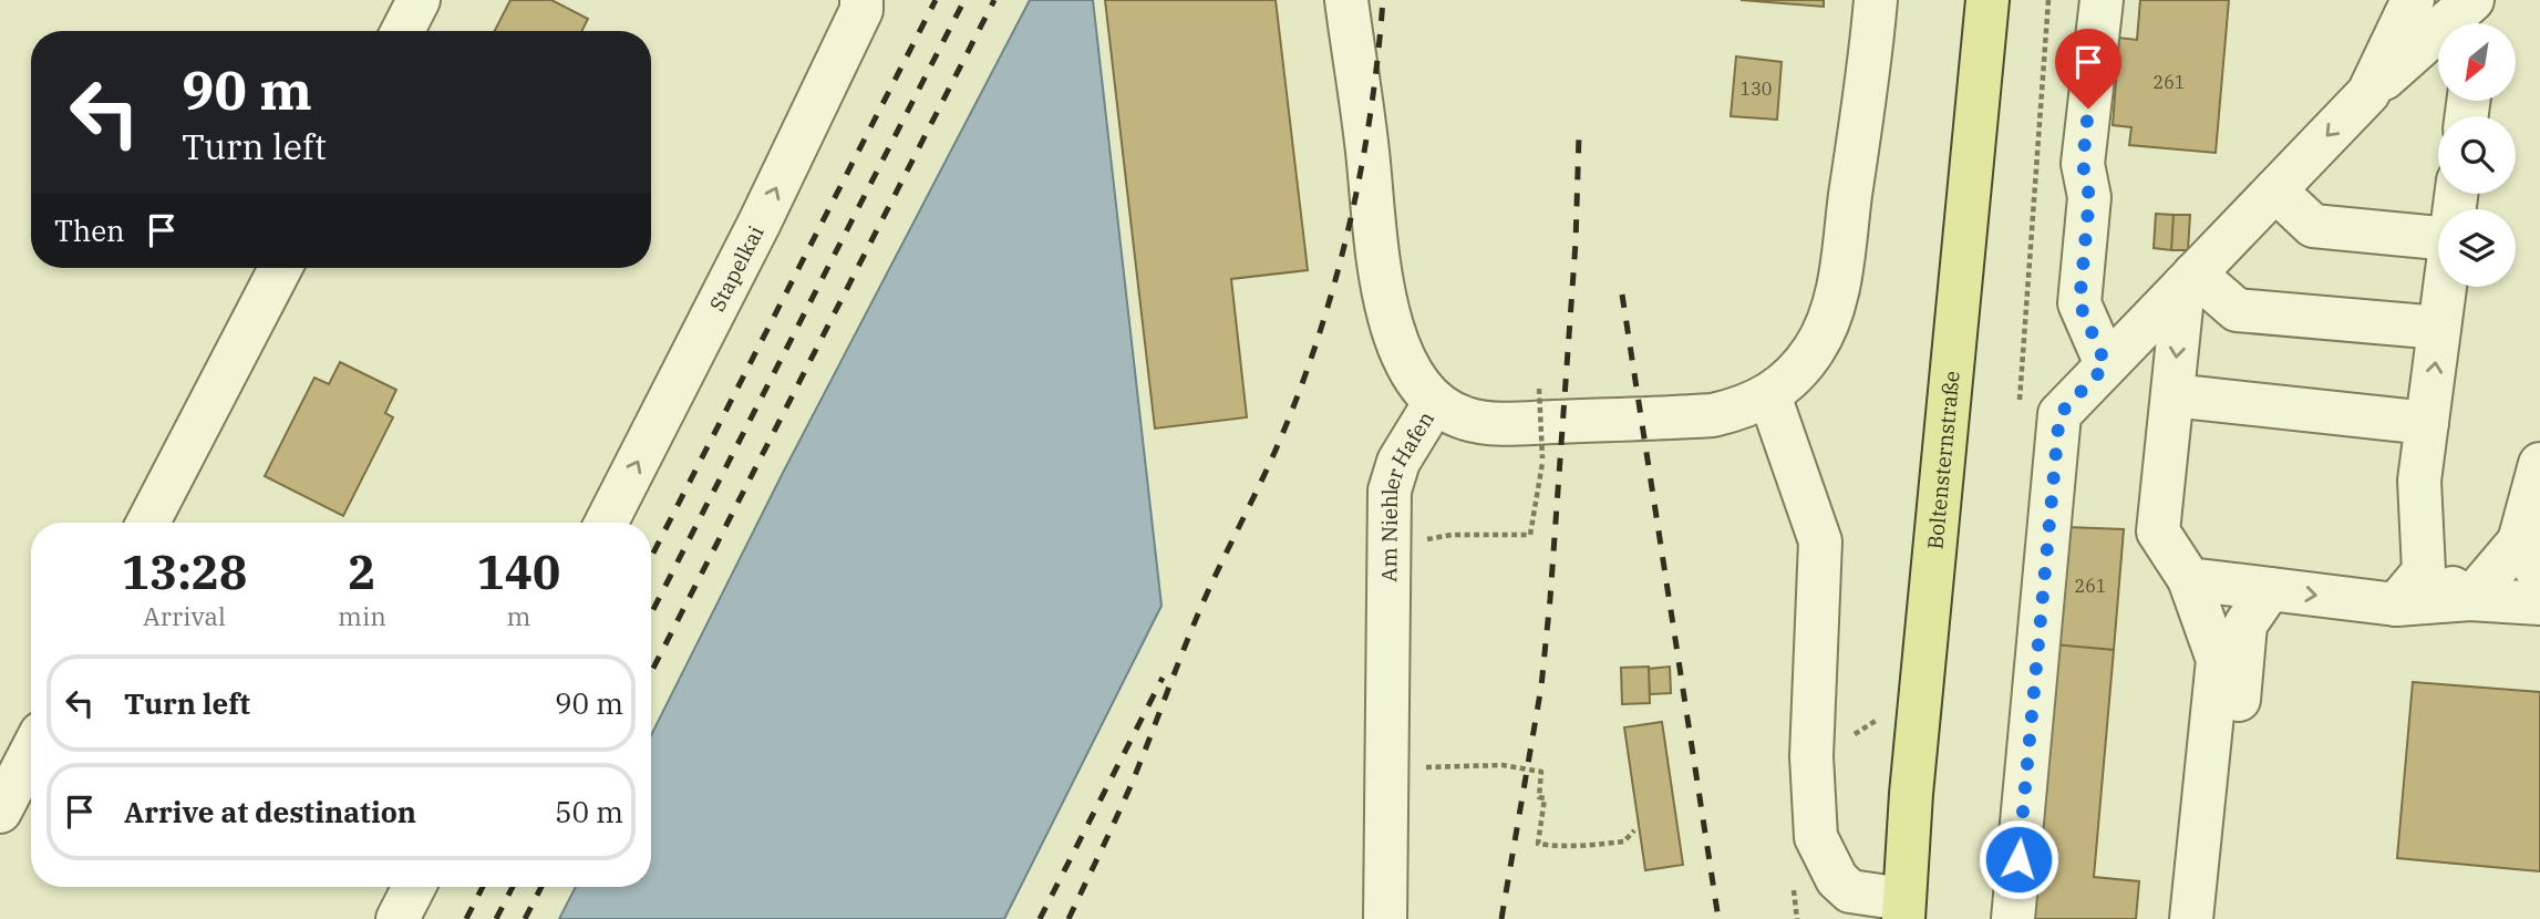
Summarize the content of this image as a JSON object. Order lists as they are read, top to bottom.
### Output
{
  "streets": {
    "main road": ["Boltensternstraße"],
    "street": ["Stapelkai", "Am Niehler Hafen"]
  },
  "one_way": ["Stapelkai"],
  "house_numbers": ["261", "130", "261"],
  "north": "bottom left",
  "page": {
    "turn": ["90 m", "Turn left"],
    "then": "Then",
    "eta": [
      "13:28",
      "Arrival",
      "2",
      "min",
      "140",
      "m"
    ],
    "list": [
      {
        "name": "Turn left",
        "value": "90 m"
      },
      {
        "name": "Arrive at destination",
        "value": "50 m"
      }
    ]
  }
}
